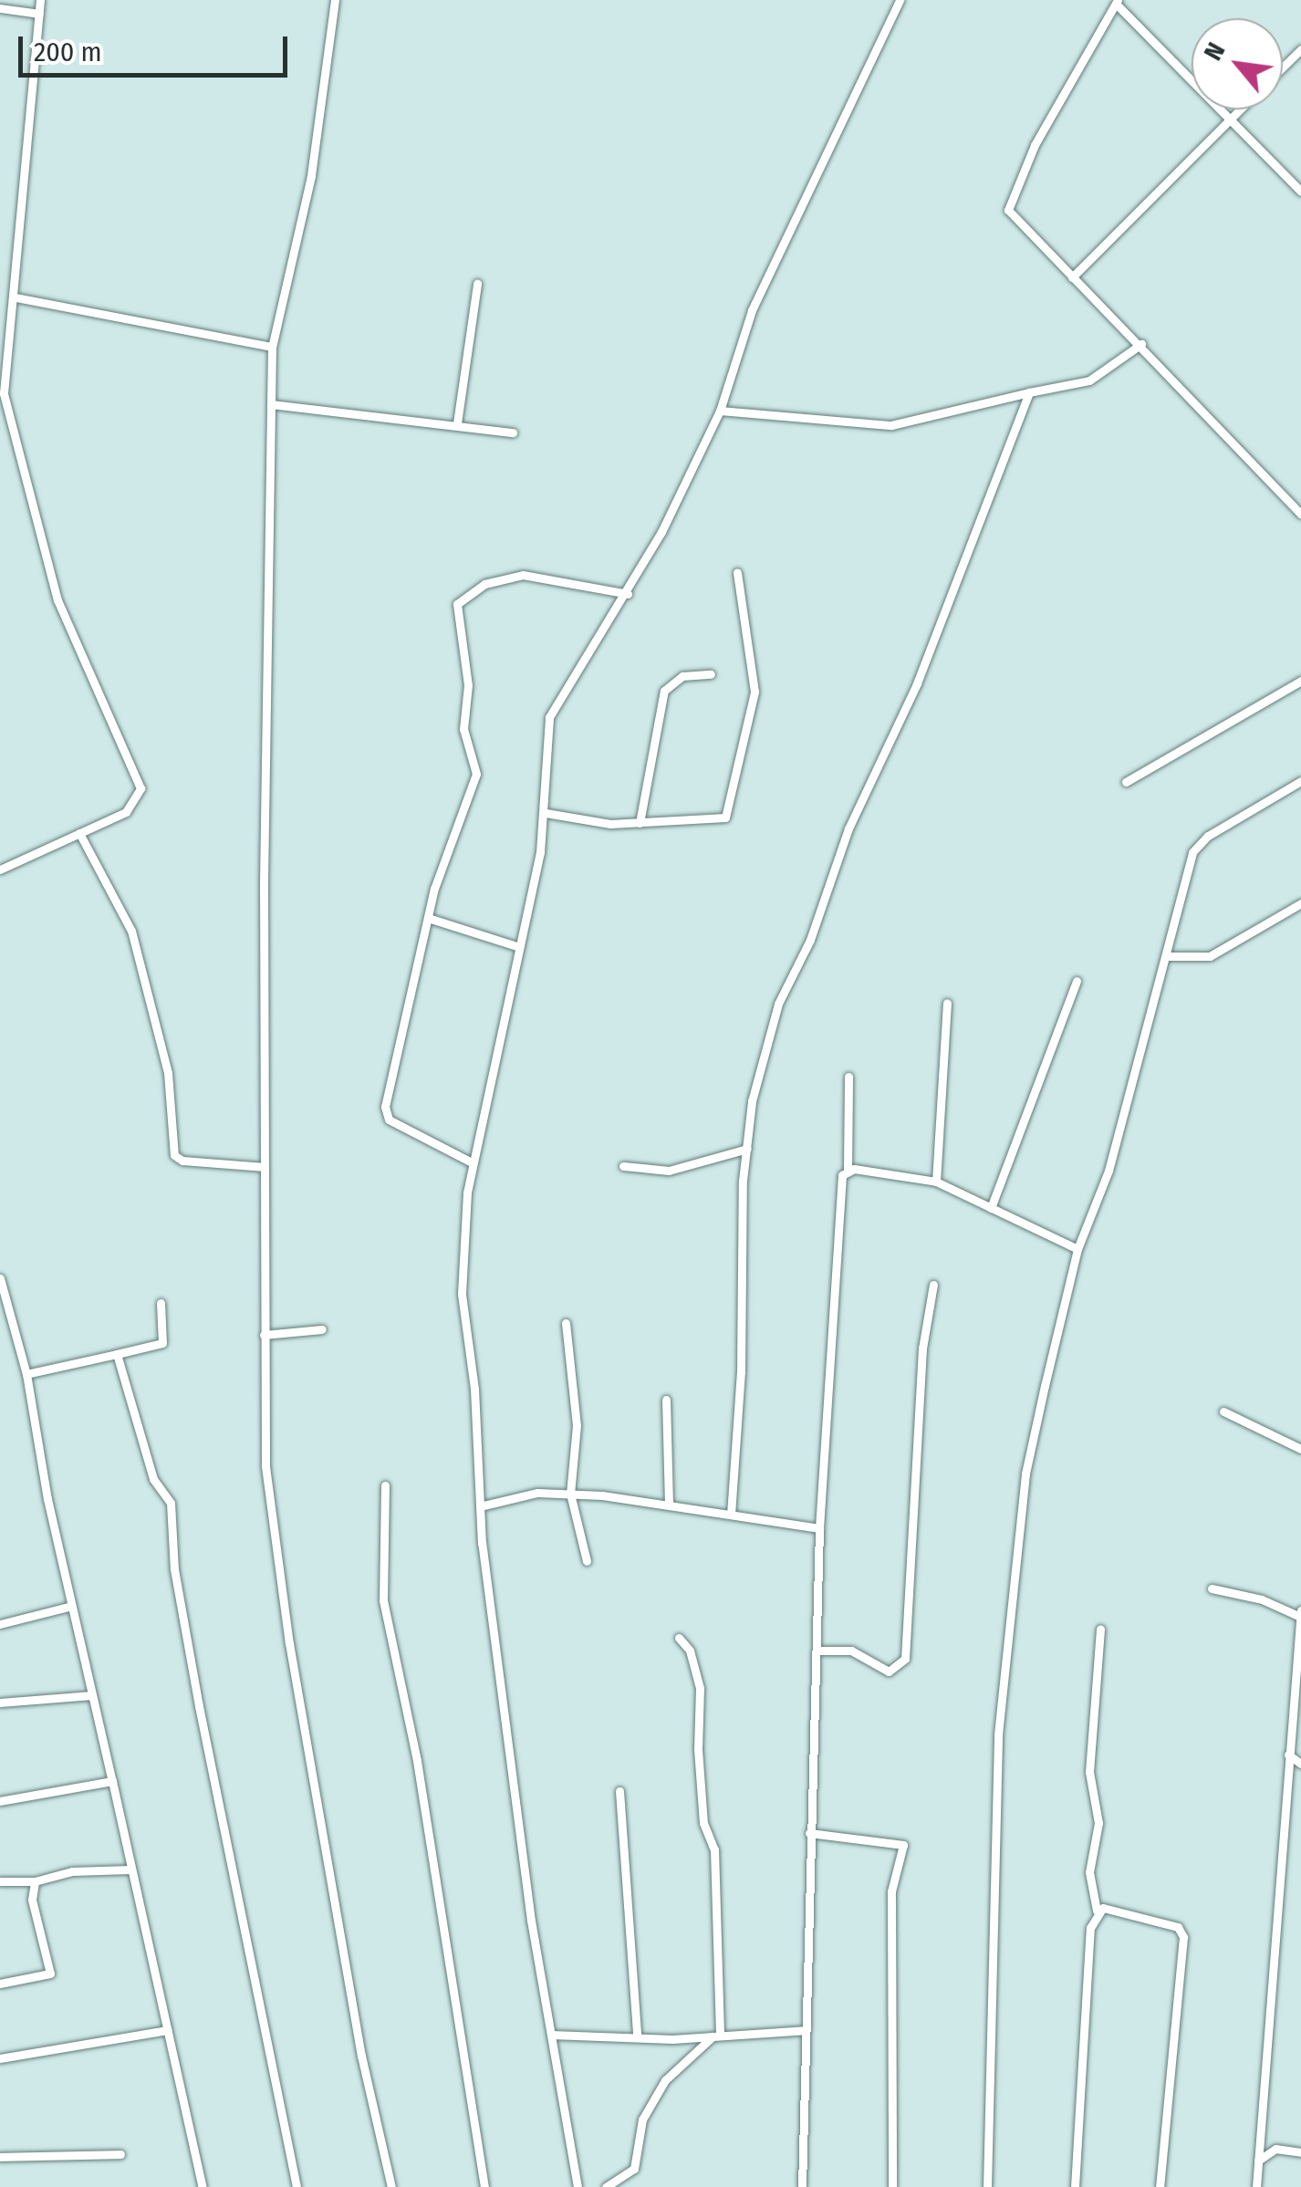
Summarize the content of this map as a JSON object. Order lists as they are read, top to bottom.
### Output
{
  "scale_bar": "200 m",
  "north": "top left"
}
